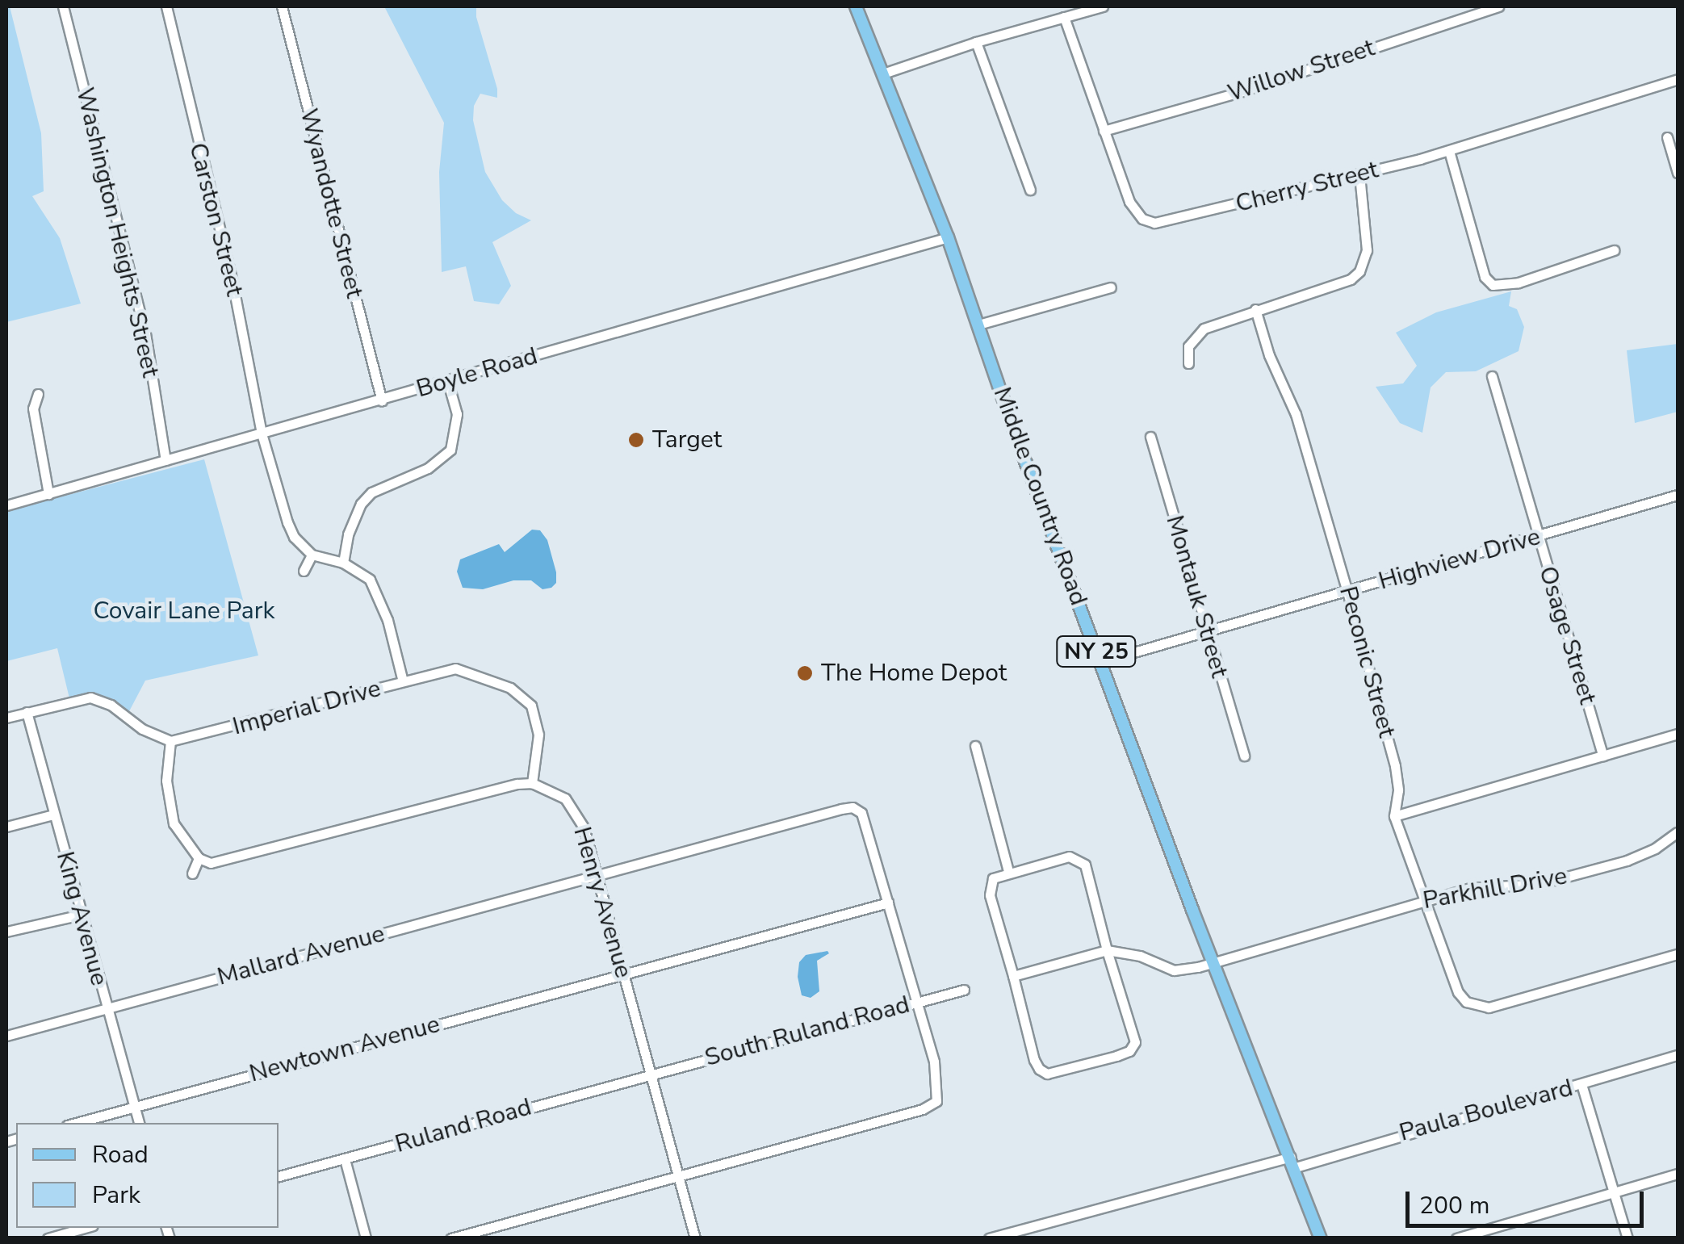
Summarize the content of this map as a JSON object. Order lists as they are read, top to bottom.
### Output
{
  "streets": {
    "main road": ["Middle Country Road", "NY 25"],
    "street": [
      "Willow Street",
      "Cherry Street",
      "Wyandotte Street",
      "Carston Street",
      "Washington Heights Street",
      "Boyle Road",
      "Highview Drive",
      "Montauk Street",
      "Osage Street",
      "Peconic Street",
      "Imperial Drive",
      "Parkhill Drive",
      "Henry Avenue",
      "King Avenue",
      "Mallard Avenue",
      "South Ruland Road",
      "Newtown Avenue",
      "Paula Boulevard",
      "Ruland Road"
    ]
  },
  "crossings": [
    ["Willow Street", "Cherry Street"],
    ["Wyandotte Street", "Boyle Road"],
    ["Carston Street", "Boyle Road"],
    ["Washington Heights Street", "Boyle Road"],
    ["Boyle Road", "Middle Country Road"],
    ["Middle Country Road", "Highview Drive"],
    ["Middle Country Road", "NY 25"],
    ["Middle Country Road", "Parkhill Drive"],
    ["Middle Country Road", "Paula Boulevard"],
    ["Highview Drive", "Montauk Street"],
    ["Highview Drive", "Osage Street"],
    ["Highview Drive", "Peconic Street"],
    ["NY 25", "Paula Boulevard"],
    ["Peconic Street", "Parkhill Drive"],
    ["Imperial Drive", "Henry Avenue"],
    ["Henry Avenue", "Mallard Avenue"],
    ["Henry Avenue", "South Ruland Road"],
    ["Henry Avenue", "Newtown Avenue"],
    ["Henry Avenue", "Ruland Road"],
    ["King Avenue", "Mallard Avenue"],
    ["King Avenue", "Newtown Avenue"],
    ["Mallard Avenue", "Newtown Avenue"],
    ["South Ruland Road", "Ruland Road"]
  ],
  "parks": ["Covair Lane Park"],
  "places": ["Target", "The Home Depot"],
  "legend": ["Road", "Park"],
  "scale_bar": "200 m"
}
